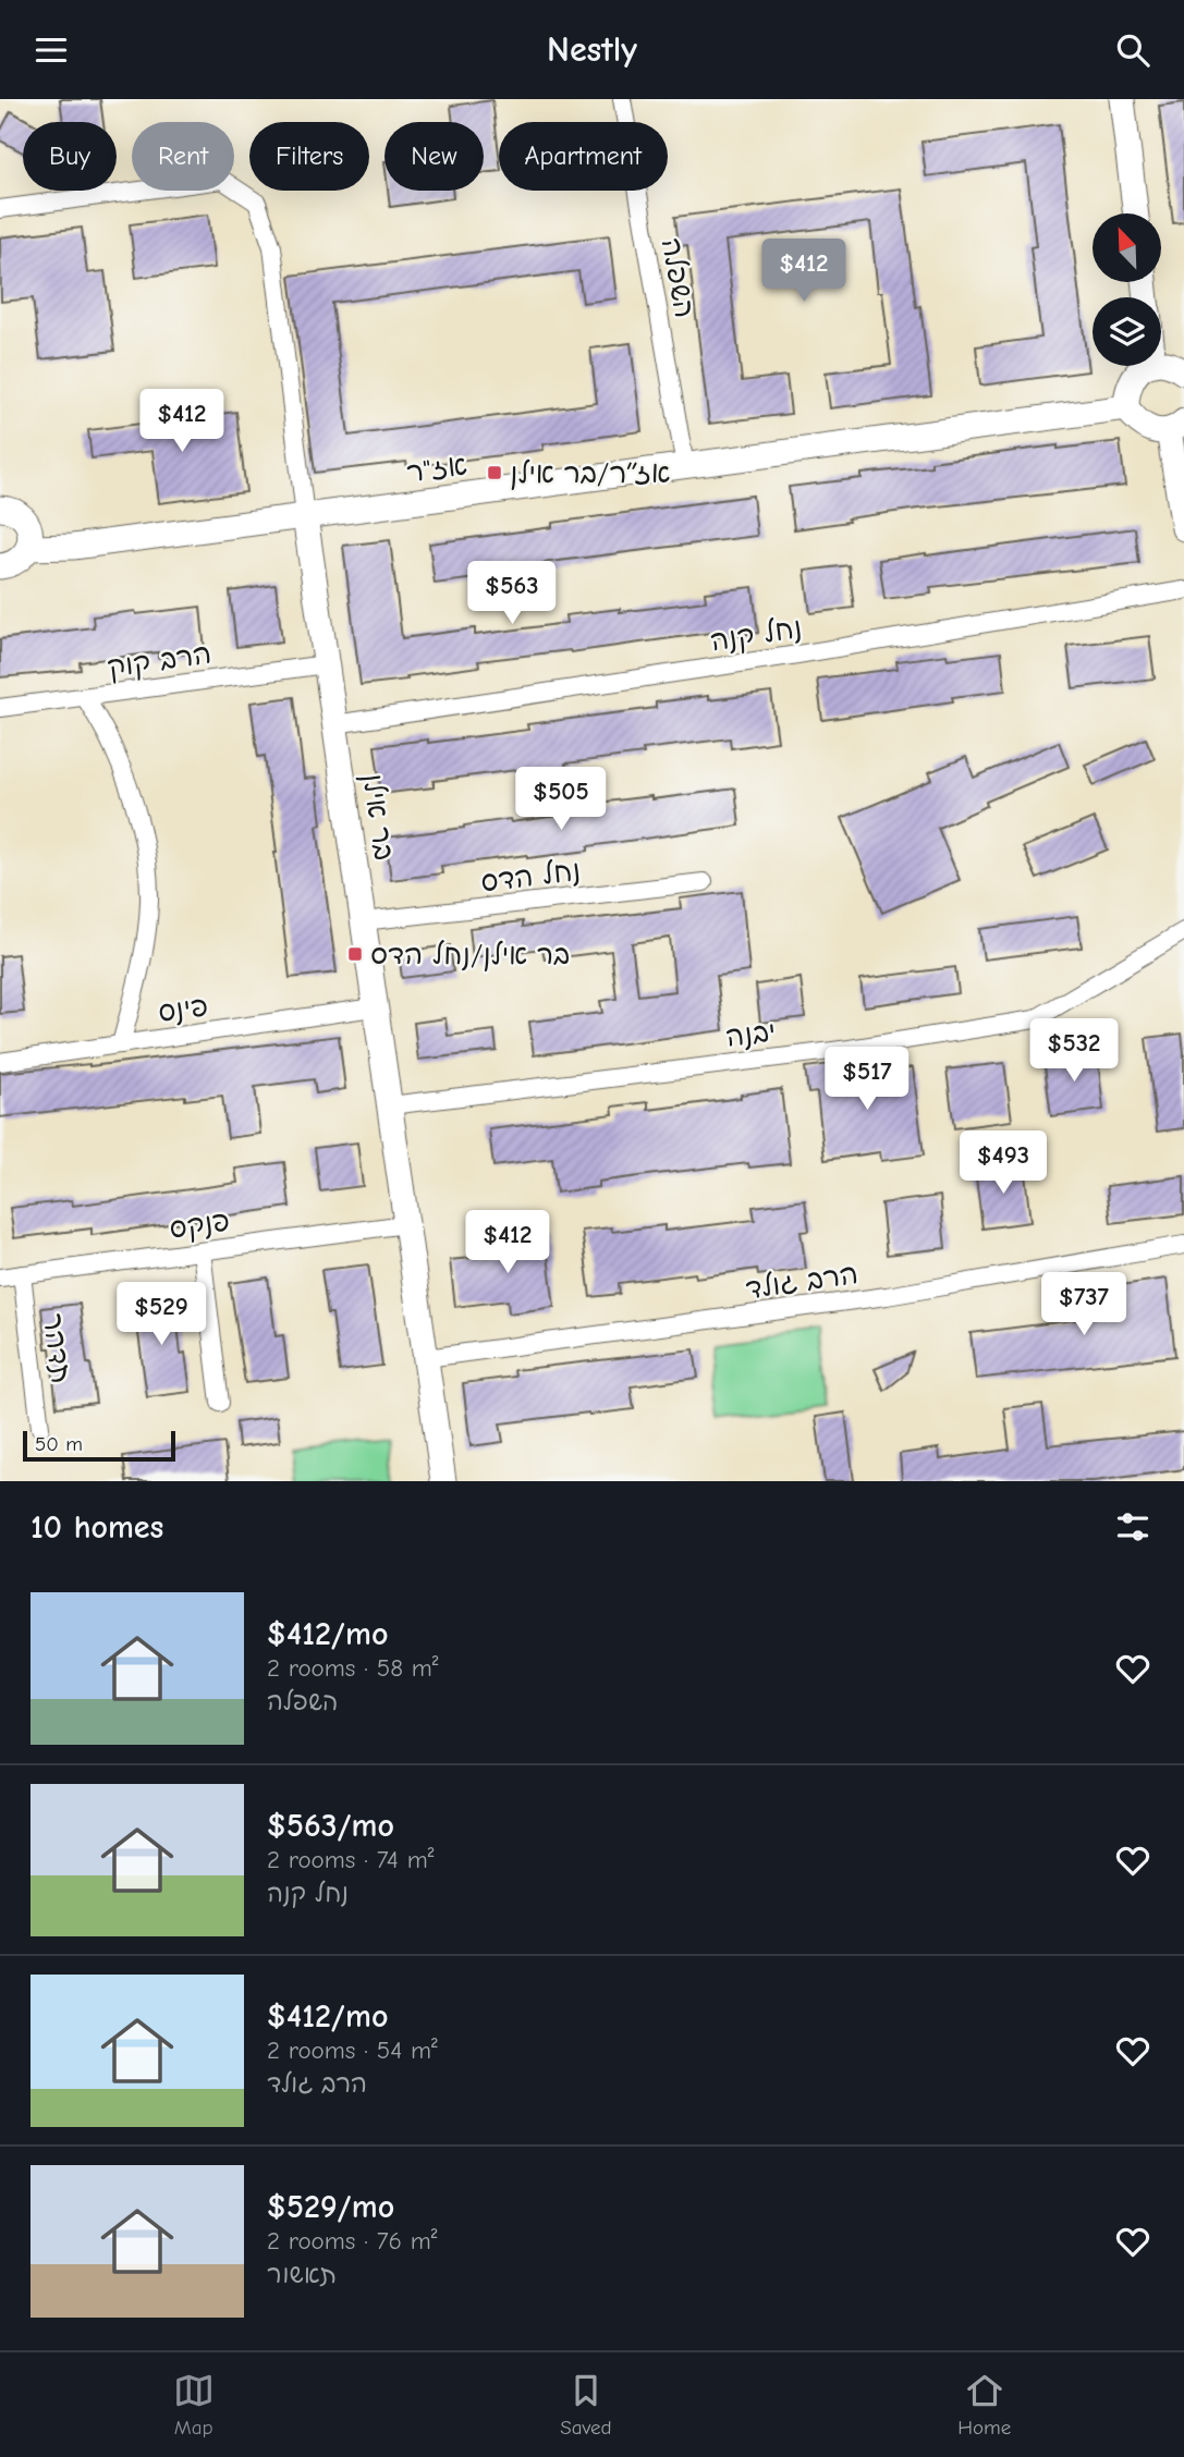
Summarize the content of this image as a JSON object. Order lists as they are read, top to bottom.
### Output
{
  "streets": {
    "street": [
      "השפלה",
      "אז\"ר",
      "נחל קנה",
      "הרב קוק",
      "בר אילן",
      "נחל הדס",
      "פינס",
      "יבנה",
      "פנקס",
      "הרב גולד",
      "תדהר"
    ]
  },
  "crossings": [
    ["השפלה", "אז\"ר"],
    ["אז\"ר", "בר אילן"],
    ["נחל קנה", "בר אילן"],
    ["הרב קוק", "בר אילן"],
    ["בר אילן", "נחל הדס"],
    ["בר אילן", "פינס"],
    ["בר אילן", "יבנה"],
    ["בר אילן", "פנקס"],
    ["בר אילן", "הרב גולד"],
    ["פנקס", "תדהר"]
  ],
  "places": {
    "transit": ["אז״ר/בר אילן", "בר אילן/נחל הדס"]
  },
  "scale_bar": "50 m",
  "north": "top left",
  "page": {
    "header": "Nestly",
    "chip": [
      "Buy",
      "Rent",
      "Filters",
      "New",
      "Apartment"
    ],
    "price": [
      "$412",
      "$412",
      "$563",
      "$505",
      "$532",
      "$517",
      "$493",
      "$412",
      "$737",
      "$529"
    ],
    "scale": "50 m",
    "heading": "10 homes",
    "list": [
      {
        "name": "$412/mo",
        "note": "2 rooms · 58 m² · השפלה"
      },
      {
        "name": "$563/mo",
        "note": "2 rooms · 74 m² · נחל קנה"
      },
      {
        "name": "$412/mo",
        "note": "2 rooms · 54 m² · הרב גולד"
      },
      {
        "name": "$529/mo",
        "note": "2 rooms · 76 m² · תאשור"
      }
    ],
    "tabs": ["Map", "Saved", "Home"]
  }
}
